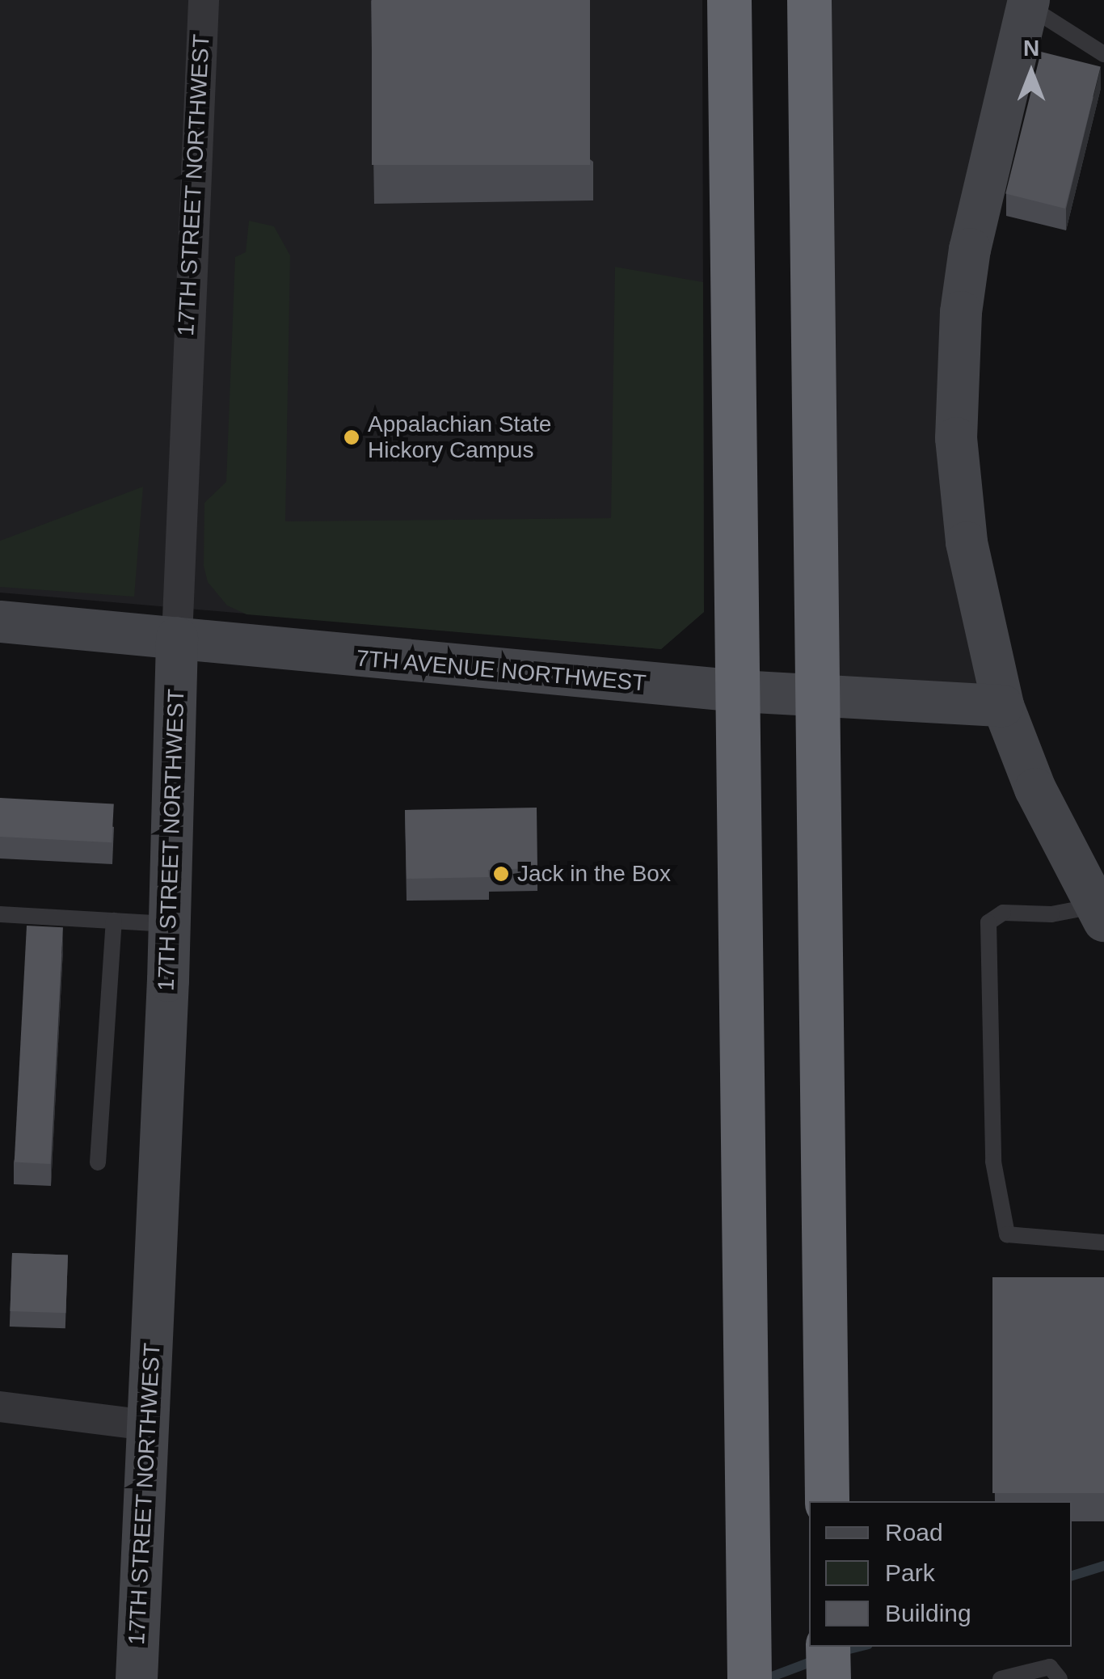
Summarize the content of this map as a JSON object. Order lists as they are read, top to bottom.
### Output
{
  "streets": {
    "street": ["17TH STREET NORTHWEST", "7TH AVENUE NORTHWEST"]
  },
  "crossings": [
    ["17TH STREET NORTHWEST", "7TH AVENUE NORTHWEST"]
  ],
  "places": ["Appalachian State Hickory Campus", "Jack in the Box"],
  "legend": ["Road", "Park", "Building"],
  "north": "top"
}
